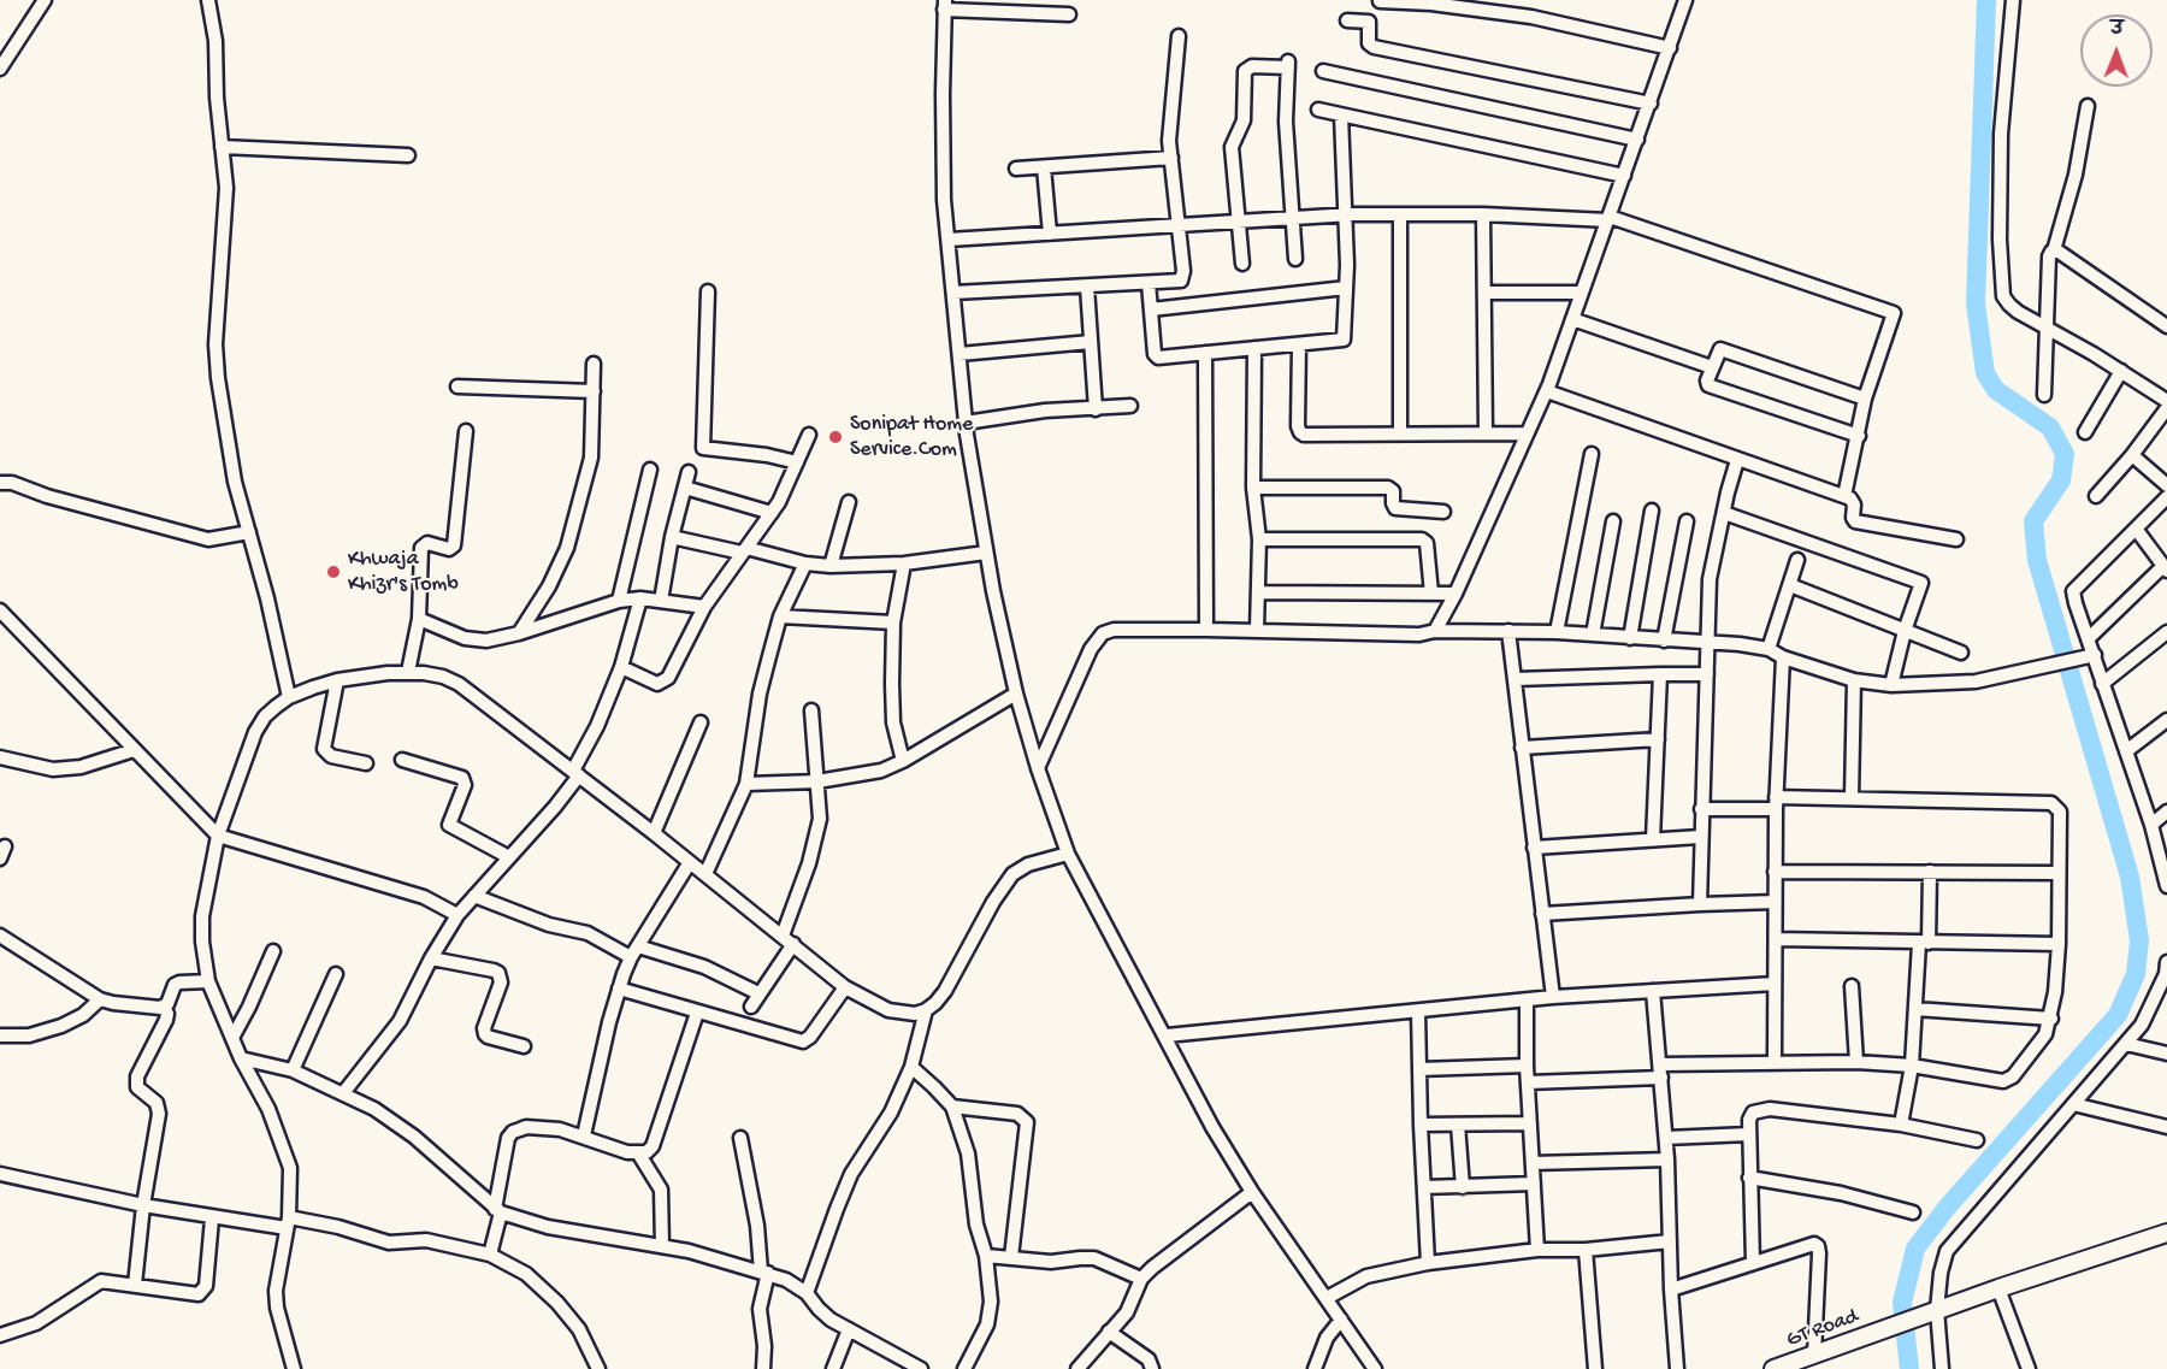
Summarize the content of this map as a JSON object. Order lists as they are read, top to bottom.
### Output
{
  "streets": {
    "main road": ["GT Road"]
  },
  "places": ["Sonipat Home Service.Com", "Khwaja Khizr's Tomb"],
  "north": "top"
}
